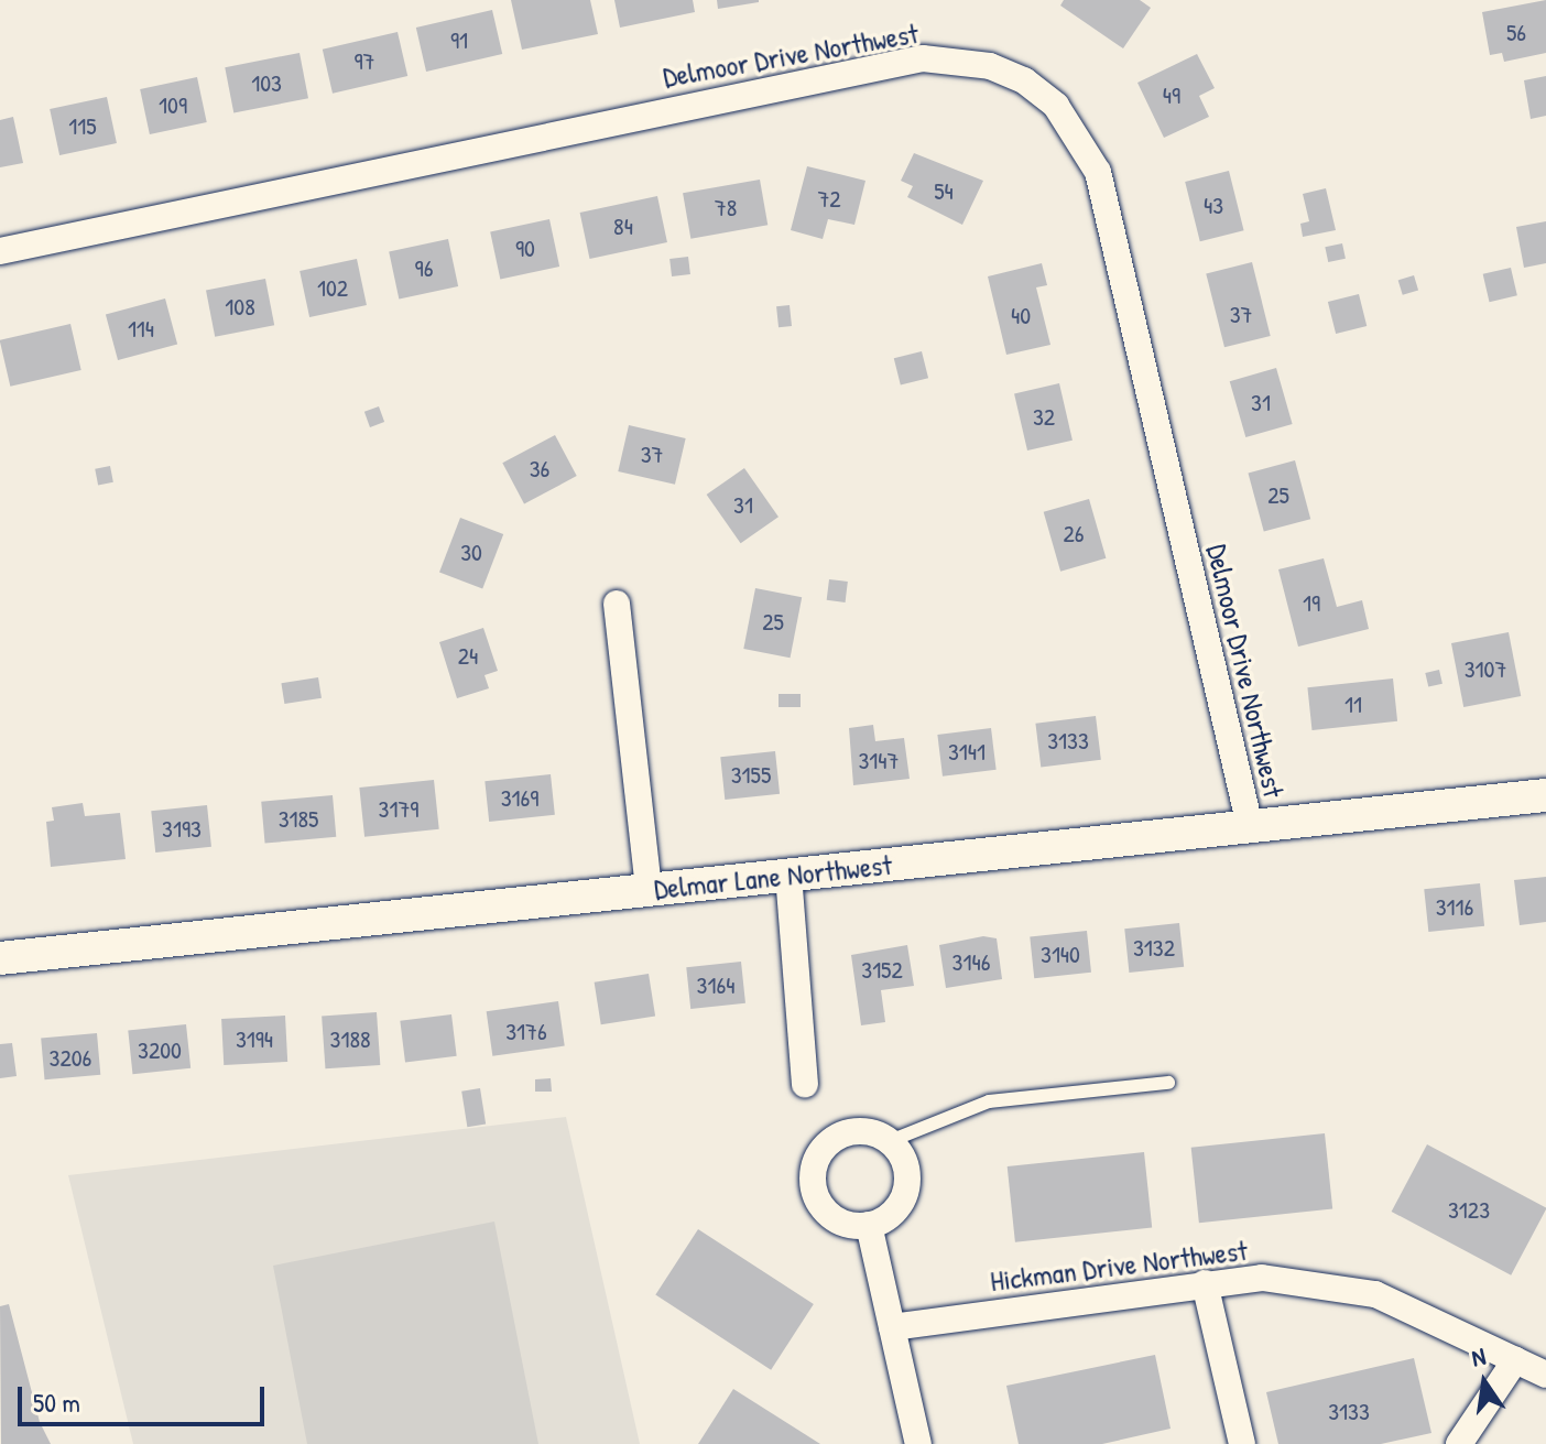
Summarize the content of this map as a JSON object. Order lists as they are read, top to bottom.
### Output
{
  "streets": {
    "street": ["Delmoor Drive Northwest", "Delmar Lane Northwest", "Hickman Drive Northwest"]
  },
  "crossings": [
    ["Delmoor Drive Northwest", "Delmar Lane Northwest"]
  ],
  "house_numbers": [
    "56",
    "91",
    "97",
    "103",
    "49",
    "109",
    "115",
    "54",
    "72",
    "43",
    "78",
    "84",
    "90",
    "96",
    "102",
    "108",
    "37",
    "40",
    "114",
    "31",
    "32",
    "37",
    "36",
    "25",
    "31",
    "26",
    "30",
    "19",
    "25",
    "24",
    "3107",
    "11",
    "3133",
    "3141",
    "3147",
    "3155",
    "3169",
    "3179",
    "3185",
    "3193",
    "3116",
    "3132",
    "3140",
    "3146",
    "3152",
    "3164",
    "3176",
    "3194",
    "3188",
    "3200",
    "3206",
    "3123",
    "3133"
  ],
  "scale_bar": "50 m",
  "north": "top"
}
